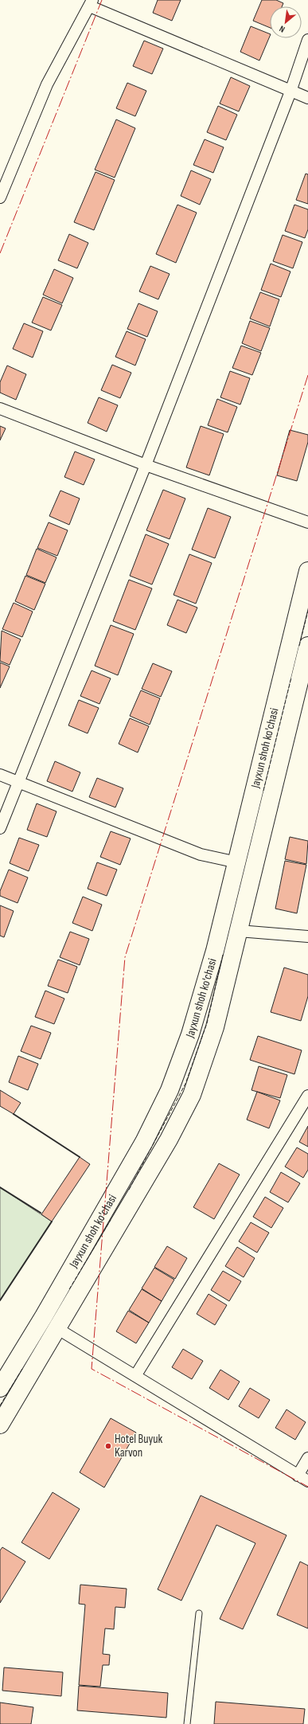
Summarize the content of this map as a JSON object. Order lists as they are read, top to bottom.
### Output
{
  "streets": {
    "highway": ["Jayxun shoh ko'chasi"]
  },
  "places": ["Hotel Buyuk Karvon"],
  "north": "bottom left"
}
